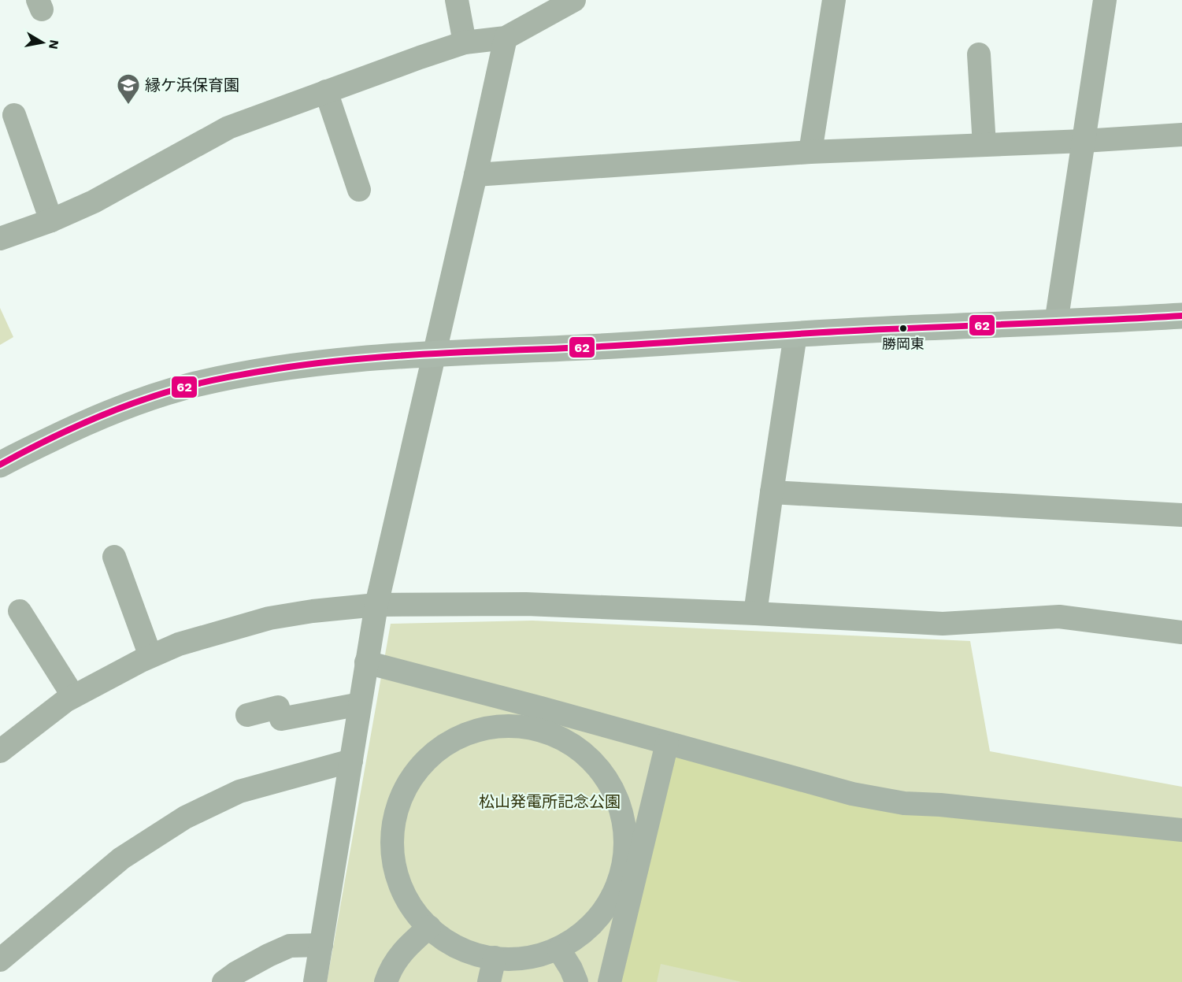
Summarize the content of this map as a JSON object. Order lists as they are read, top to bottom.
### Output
{
  "parks": ["松山発電所記念公園"],
  "places": {
    "school or university": ["縁ケ浜保育園"],
    "other": ["勝岡東"]
  },
  "lines": ["transit line 62"],
  "north": "right"
}
